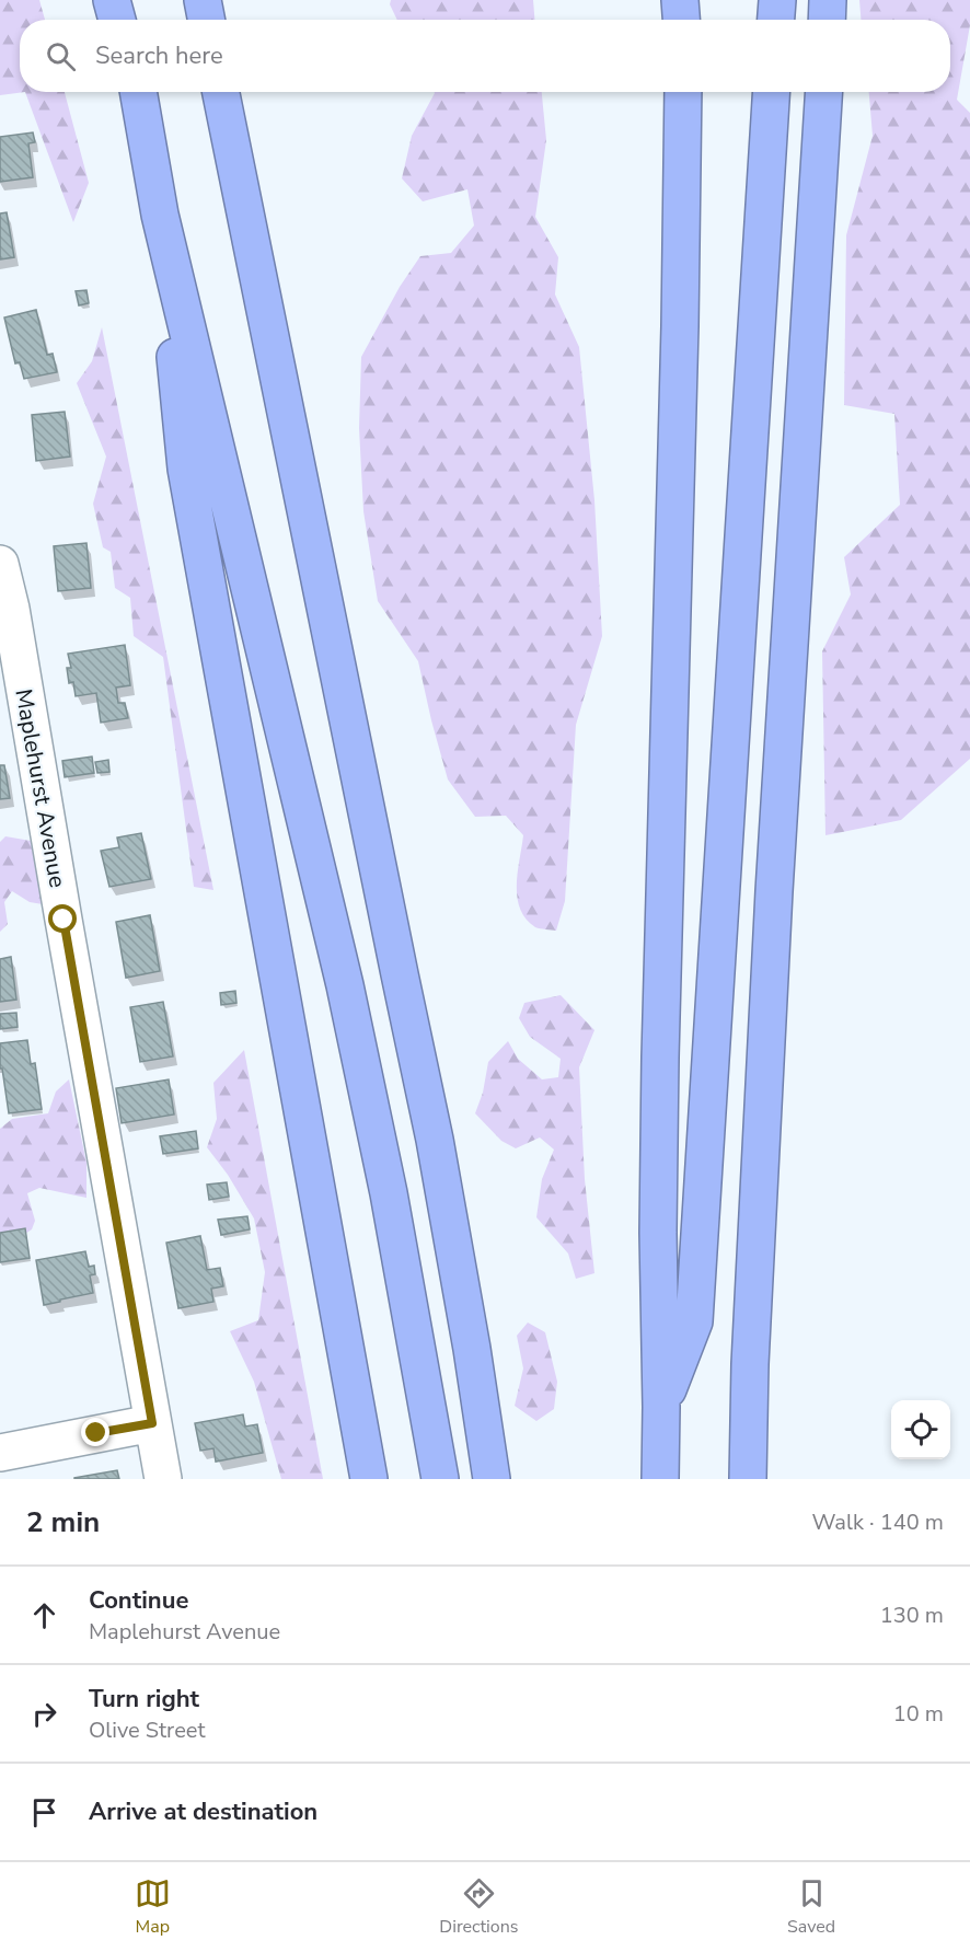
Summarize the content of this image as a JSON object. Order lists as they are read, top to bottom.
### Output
{
  "streets": {
    "street": ["Maplehurst Avenue"]
  },
  "page": {
    "search": "Search here",
    "heading": ["2 min", "Walk · 140 m"],
    "list": [
      ["Continue", "Maplehurst Avenue", "130 m"],
      ["Turn right", "Olive Street", "10 m"],
      "Arrive at destination"
    ],
    "nav": ["Map", "Directions", "Saved"]
  }
}
